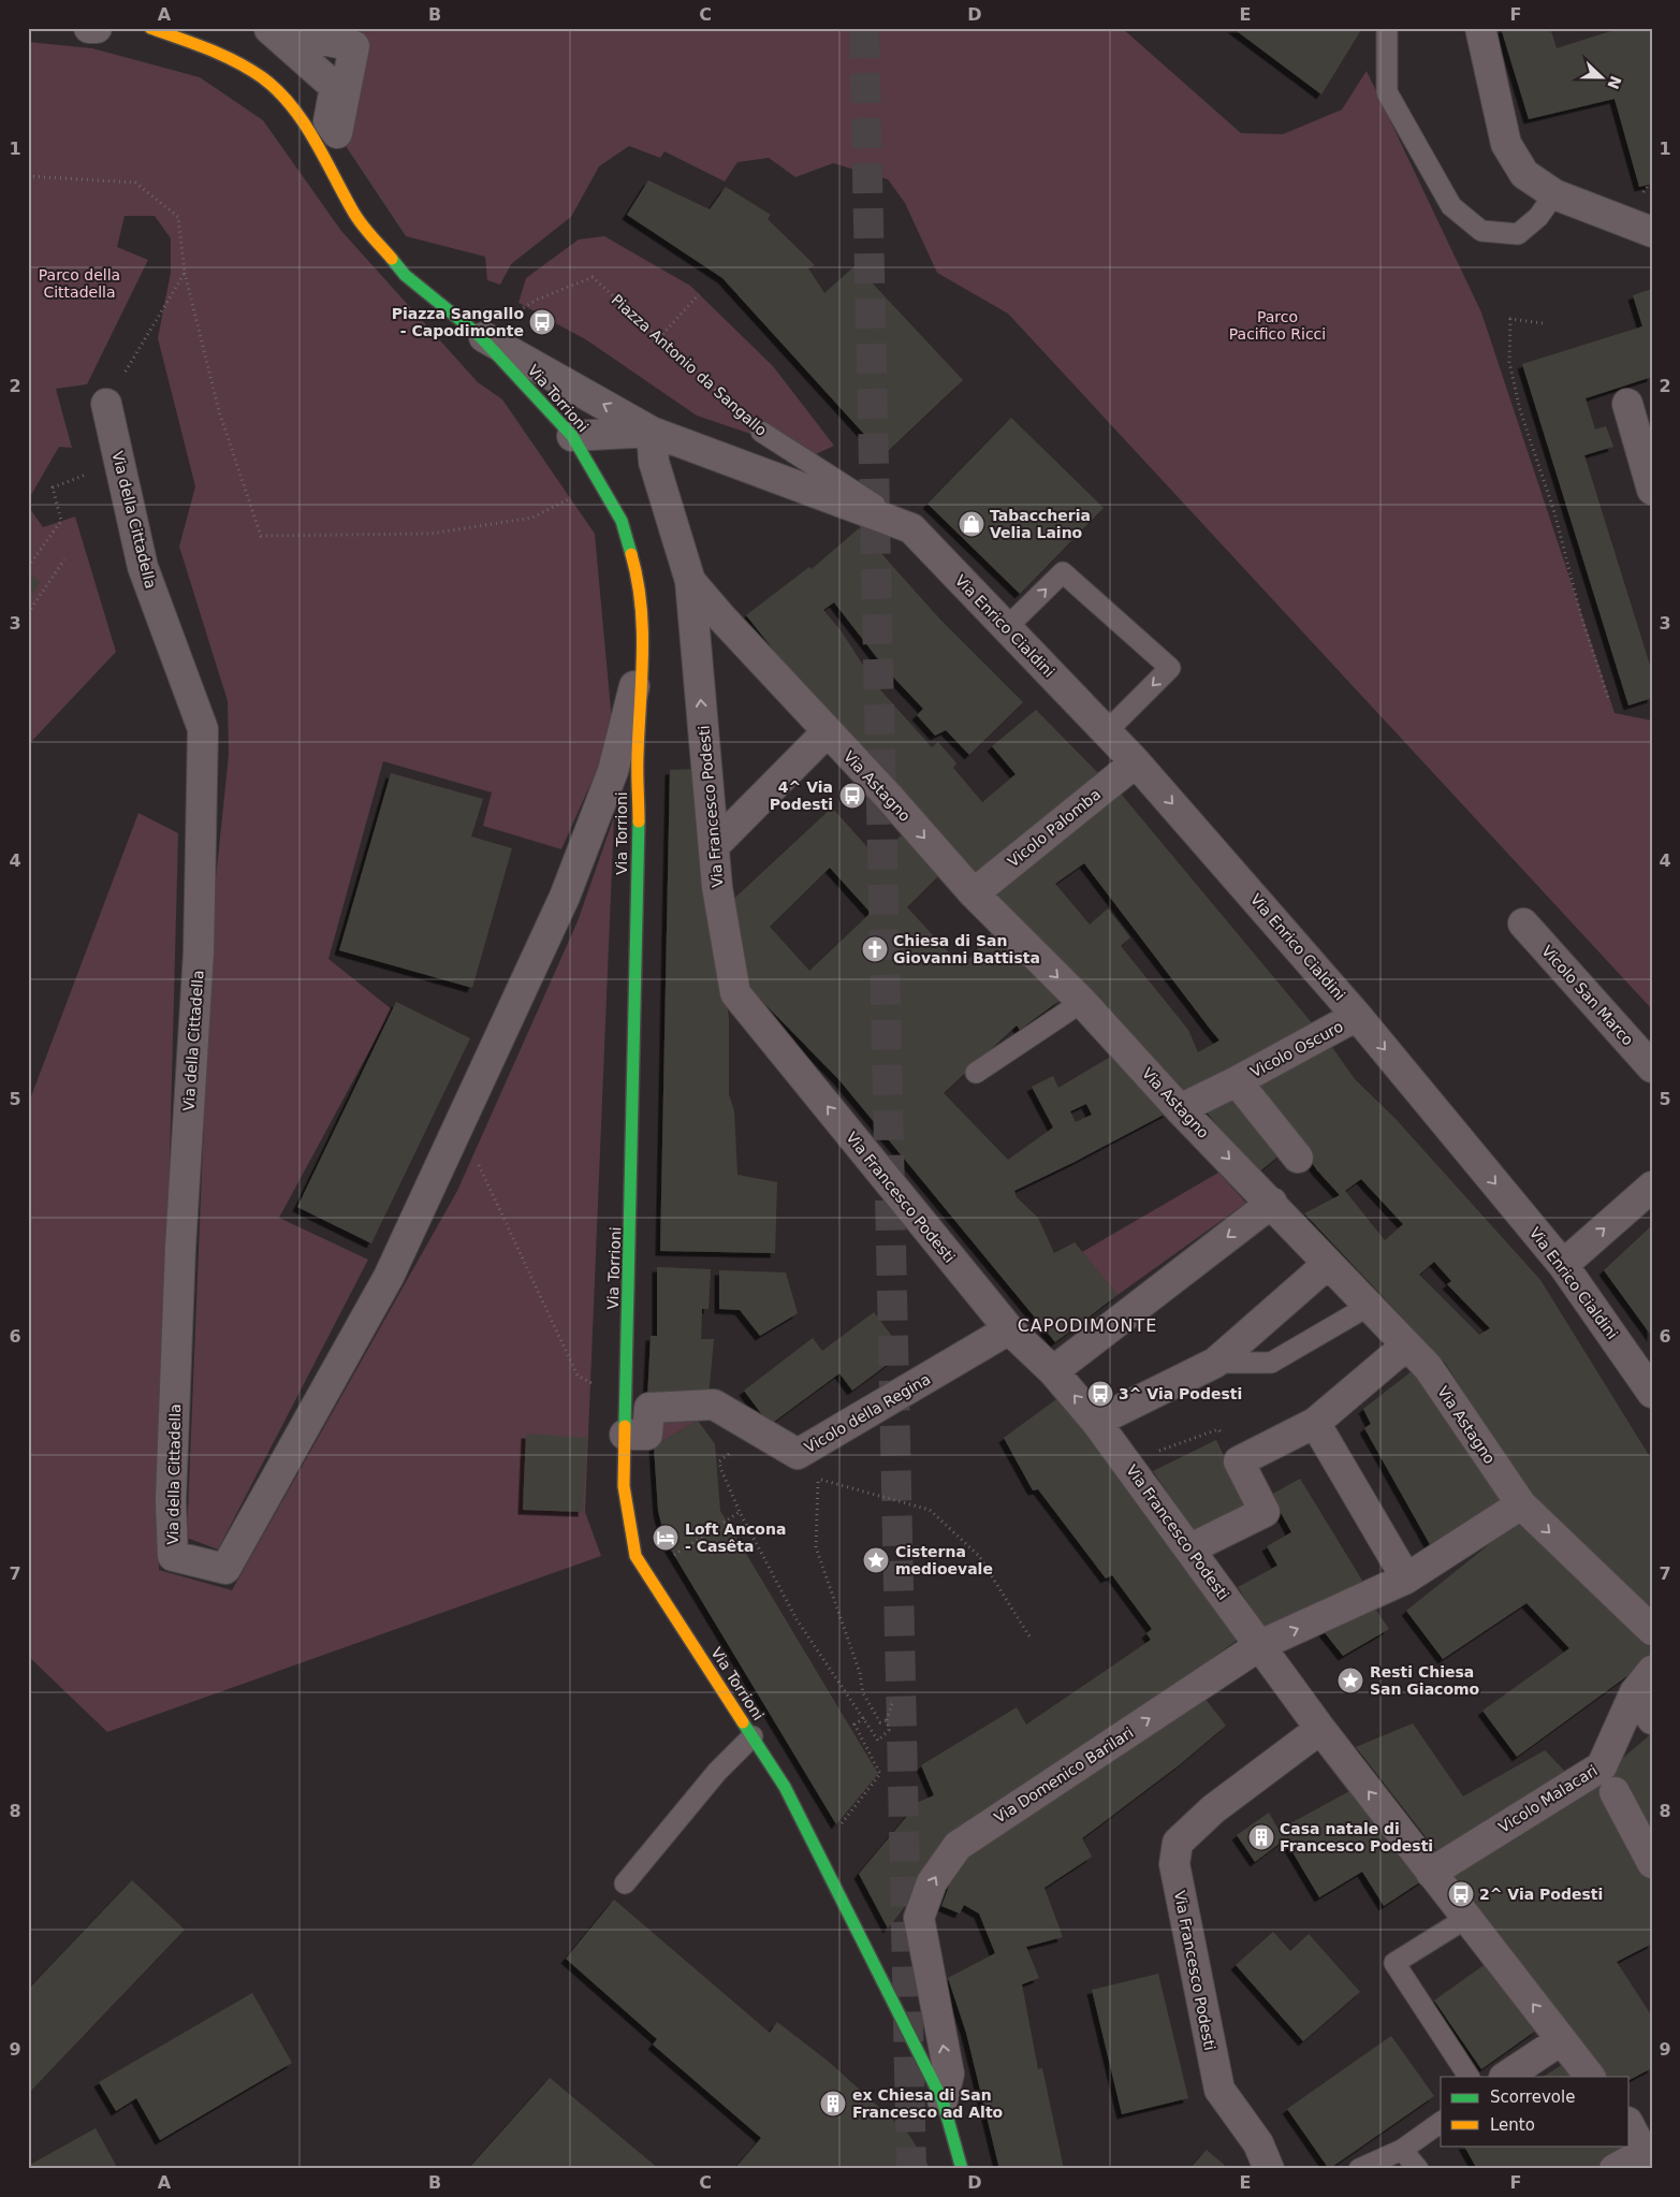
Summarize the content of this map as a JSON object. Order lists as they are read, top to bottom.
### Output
{
  "streets": {
    "street": [
      "Via Torrioni",
      "Via della Cittadella",
      "Via Enrico Cialdini",
      "Via Astagno",
      "Via Francesco Podesti",
      "Vicolo Palomba",
      "Vicolo San Marco",
      "Vicolo Oscuro",
      "Vicolo della Regina",
      "Via Domenico Barilari",
      "Vicolo Malacari"
    ],
    "lane": ["Piazza Antonio da Sangallo"]
  },
  "crossings": [
    ["Piazza Antonio da Sangallo", "Via Torrioni"],
    ["Piazza Antonio da Sangallo", "Via Enrico Cialdini"],
    ["Via Torrioni", "Via della Cittadella"],
    ["Via Torrioni", "Vicolo della Regina"],
    ["Via Torrioni", "Via Domenico Barilari"],
    ["Via Enrico Cialdini", "Vicolo Palomba"],
    ["Via Enrico Cialdini", "Vicolo Oscuro"],
    ["Via Astagno", "Via Francesco Podesti"],
    ["Via Astagno", "Vicolo Palomba"],
    ["Via Astagno", "Vicolo Oscuro"],
    ["Via Astagno", "Via Domenico Barilari"],
    ["Via Francesco Podesti", "Vicolo della Regina"],
    ["Via Francesco Podesti", "Via Domenico Barilari"],
    ["Via Francesco Podesti", "Vicolo Malacari"]
  ],
  "one_way": [
    "Via Enrico Cialdini",
    "Via Astagno",
    "Via Francesco Podesti",
    "Via Domenico Barilari"
  ],
  "districts": ["CAPODIMONTE"],
  "parks": ["Parco della Cittadella", "Parco Pacifico Ricci"],
  "places": {
    "bus stop": [
      "Piazza Sangallo - Capodimonte",
      "4^ Via Podesti",
      "3^ Via Podesti",
      "2^ Via Podesti"
    ],
    "shop": ["Tabaccheria Velia Laino"],
    "church": ["Chiesa di San Giovanni Battista"],
    "hotel": ["Loft Ancona - Casêta"],
    "place": ["Cisterna medioevale", "Resti Chiesa San Giacomo"],
    "building": ["Casa natale di Francesco Podesti", "ex Chiesa di San Francesco ad Alto"]
  },
  "legend": ["Scorrevole", "Lento"],
  "north": "right",
  "grid": {
    "columns": [
      "A",
      "B",
      "C",
      "D",
      "E",
      "F"
    ],
    "rows": [
      "1",
      "2",
      "3",
      "4",
      "5",
      "6",
      "7",
      "8",
      "9"
    ]
  }
}
